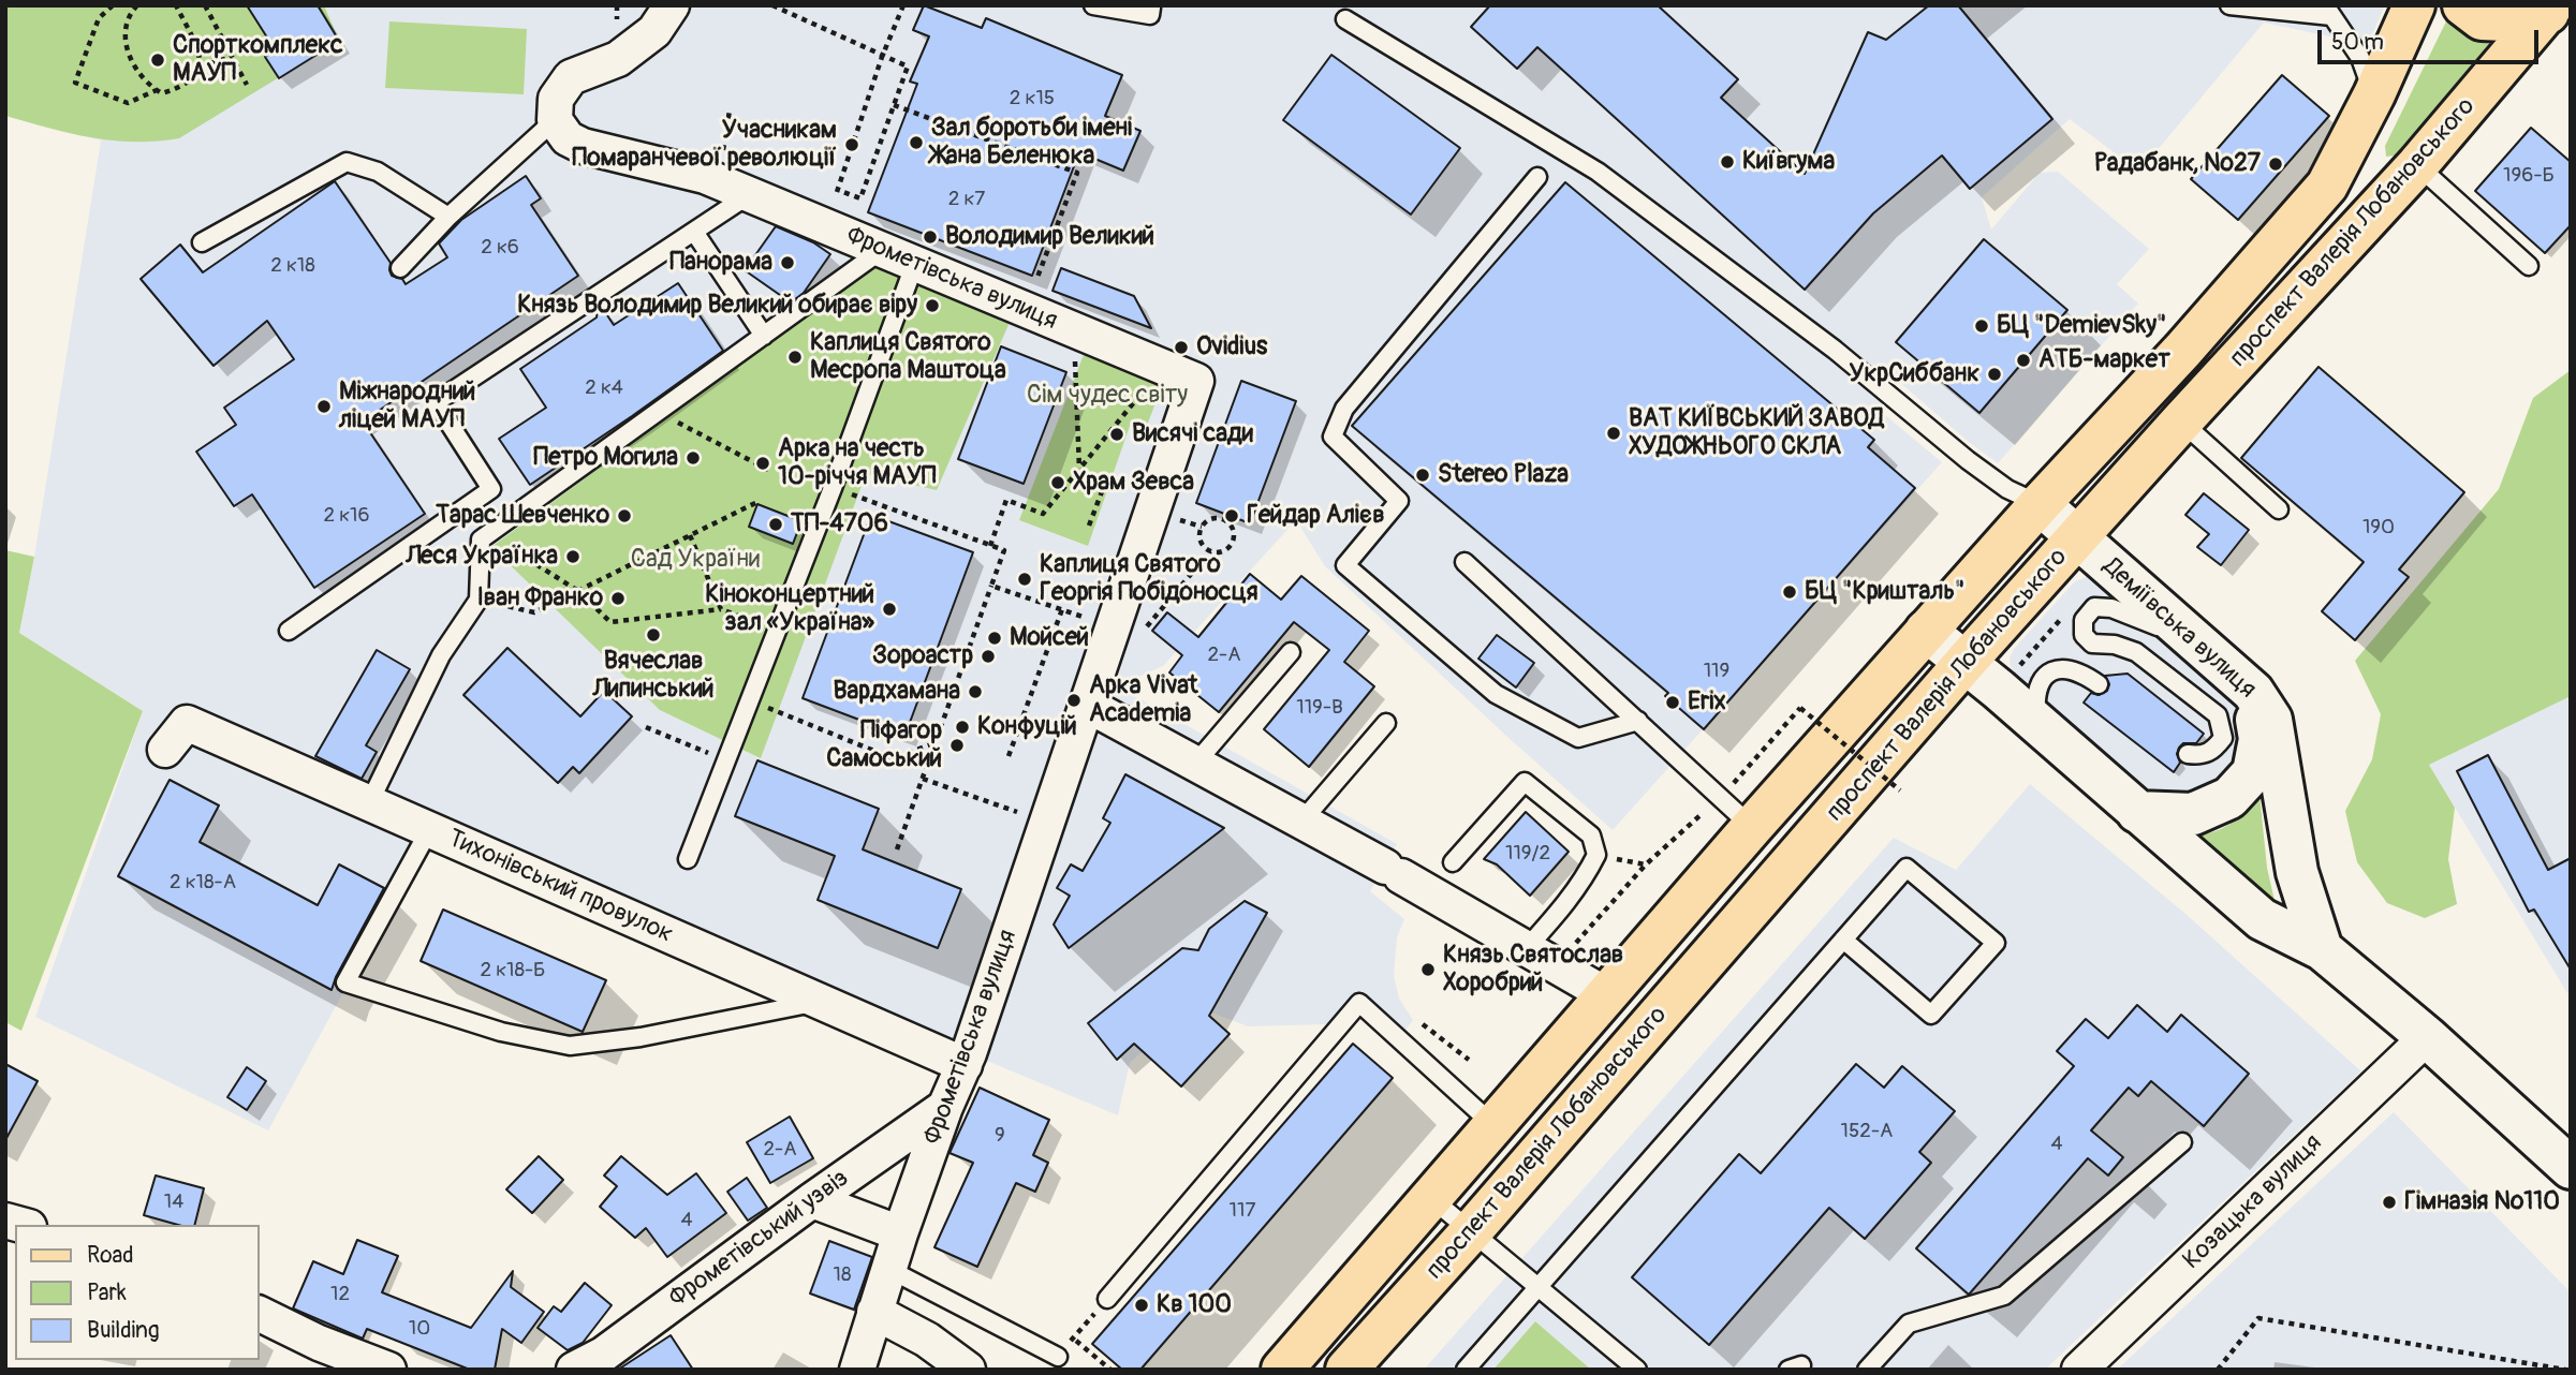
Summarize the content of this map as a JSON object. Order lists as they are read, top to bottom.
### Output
{
  "streets": {
    "main road": ["проспект Валерія Лобановського"],
    "street": [
      "Фрометівська вулиця",
      "Деміївська вулиця",
      "Тихонівський провулок",
      "Козацька вулиця",
      "Фрометівський узвіз"
    ]
  },
  "crossings": [
    ["проспект Валерія Лобановського", "Деміївська вулиця"],
    ["Фрометівська вулиця", "Тихонівський провулок"],
    ["Фрометівська вулиця", "Фрометівський узвіз"]
  ],
  "parks": ["Сім чудес світу", "Сад України"],
  "places": [
    "Спорткомплекс МАУП",
    "Зал боротьби імені Жана Беленюка",
    "Учасникам Помаранчевої революції",
    "Київгума",
    "Радабанк, №27",
    "Володимир Великий",
    "Панорама",
    "Князь Володимир Великий обирає віру",
    "БЦ \"DemievSky\"",
    "Ovidius",
    "Каплиця Святого Месропа Маштоца",
    "АТБ-маркет",
    "УкрСиббанк",
    "Міжнародний ліцей МАУП",
    "ВАТ КИЇВСЬКИЙ ЗАВОД ХУДОЖНЬОГО СКЛА",
    "Висячі сади",
    "Петро Могила",
    "Арка на честь 10-річчя МАУП",
    "Stereo Plaza",
    "Храм Зевса",
    "Тарас Шевченко",
    "Гейдар Алієв",
    "ТП-4706",
    "Леся Українка",
    "Каплиця Святого Георгія Побідоносця",
    "БЦ \"Кришталь\"",
    "Іван Франко",
    "Кіноконцертний зал «Україна»",
    "Вячеслав Липинський",
    "Мойсей",
    "Зороастр",
    "Вардхамана",
    "Арка Vivat Academia",
    "Erix",
    "Конфуцій",
    "Піфагор Самоський",
    "Князь Святослав Хоробрий",
    "Гімназія №110",
    "Кв 100"
  ],
  "house_numbers": [
    "2 к15",
    "196-Б",
    "2 к7",
    "2 к6",
    "2 к18",
    "2 к4",
    "2 к16",
    "190",
    "2-А",
    "119",
    "119-В",
    "119/2",
    "2 к18-А",
    "2 к18-Б",
    "152-А",
    "9",
    "4",
    "2-А",
    "14",
    "117",
    "4",
    "18",
    "12",
    "10"
  ],
  "legend": ["Road", "Park", "Building"],
  "scale_bar": "50 m"
}
